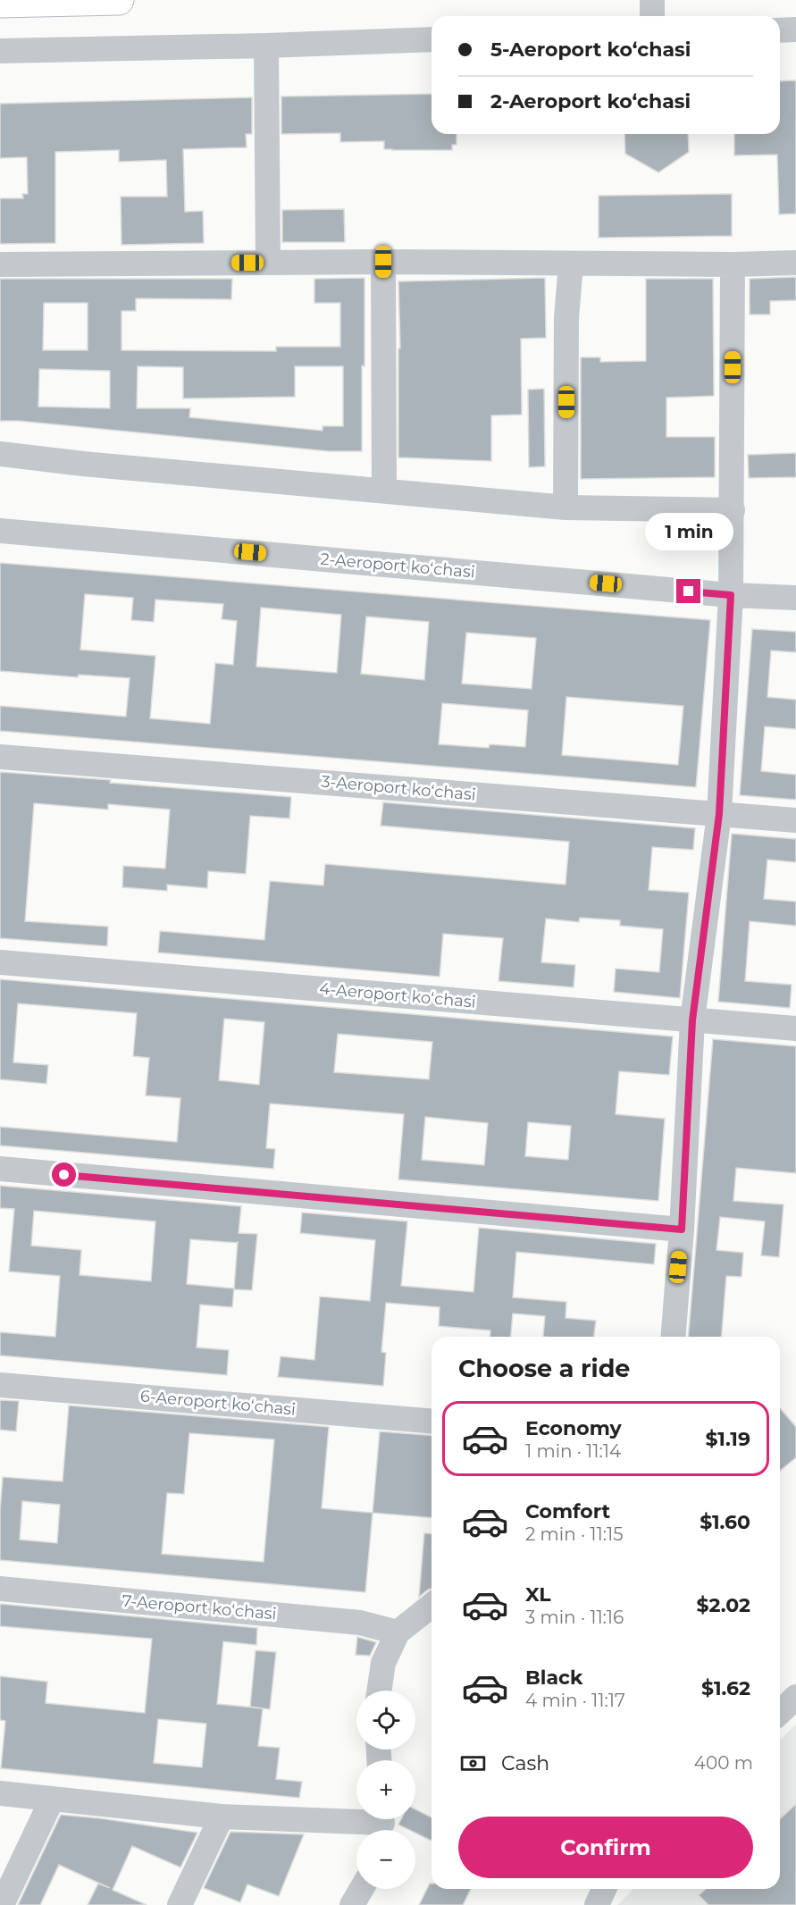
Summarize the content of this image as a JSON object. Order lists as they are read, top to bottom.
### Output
{
  "streets": {
    "street": [
      "2-Aeroport koʻchasi",
      "3-Aeroport koʻchasi",
      "4-Aeroport koʻchasi",
      "6-Aeroport koʻchasi",
      "7-Aeroport koʻchasi"
    ]
  },
  "page": {
    "banner": ["5-Aeroport koʻchasi", "2-Aeroport koʻchasi"],
    "bubble": "1 min",
    "heading": "Choose a ride",
    "list": [
      {
        "name": "Economy",
        "note": "1 min · 11:14",
        "value": "$1.19"
      },
      {
        "name": "Comfort",
        "note": "2 min · 11:15",
        "value": "$1.60"
      },
      {
        "name": "XL",
        "note": "3 min · 11:16",
        "value": "$2.02"
      },
      {
        "name": "Black",
        "note": "4 min · 11:17",
        "value": "$1.62"
      }
    ],
    "map_buttons": ["+", "−"],
    "pay": ["Cash", "400 m"],
    "buttons": "Confirm"
  }
}
